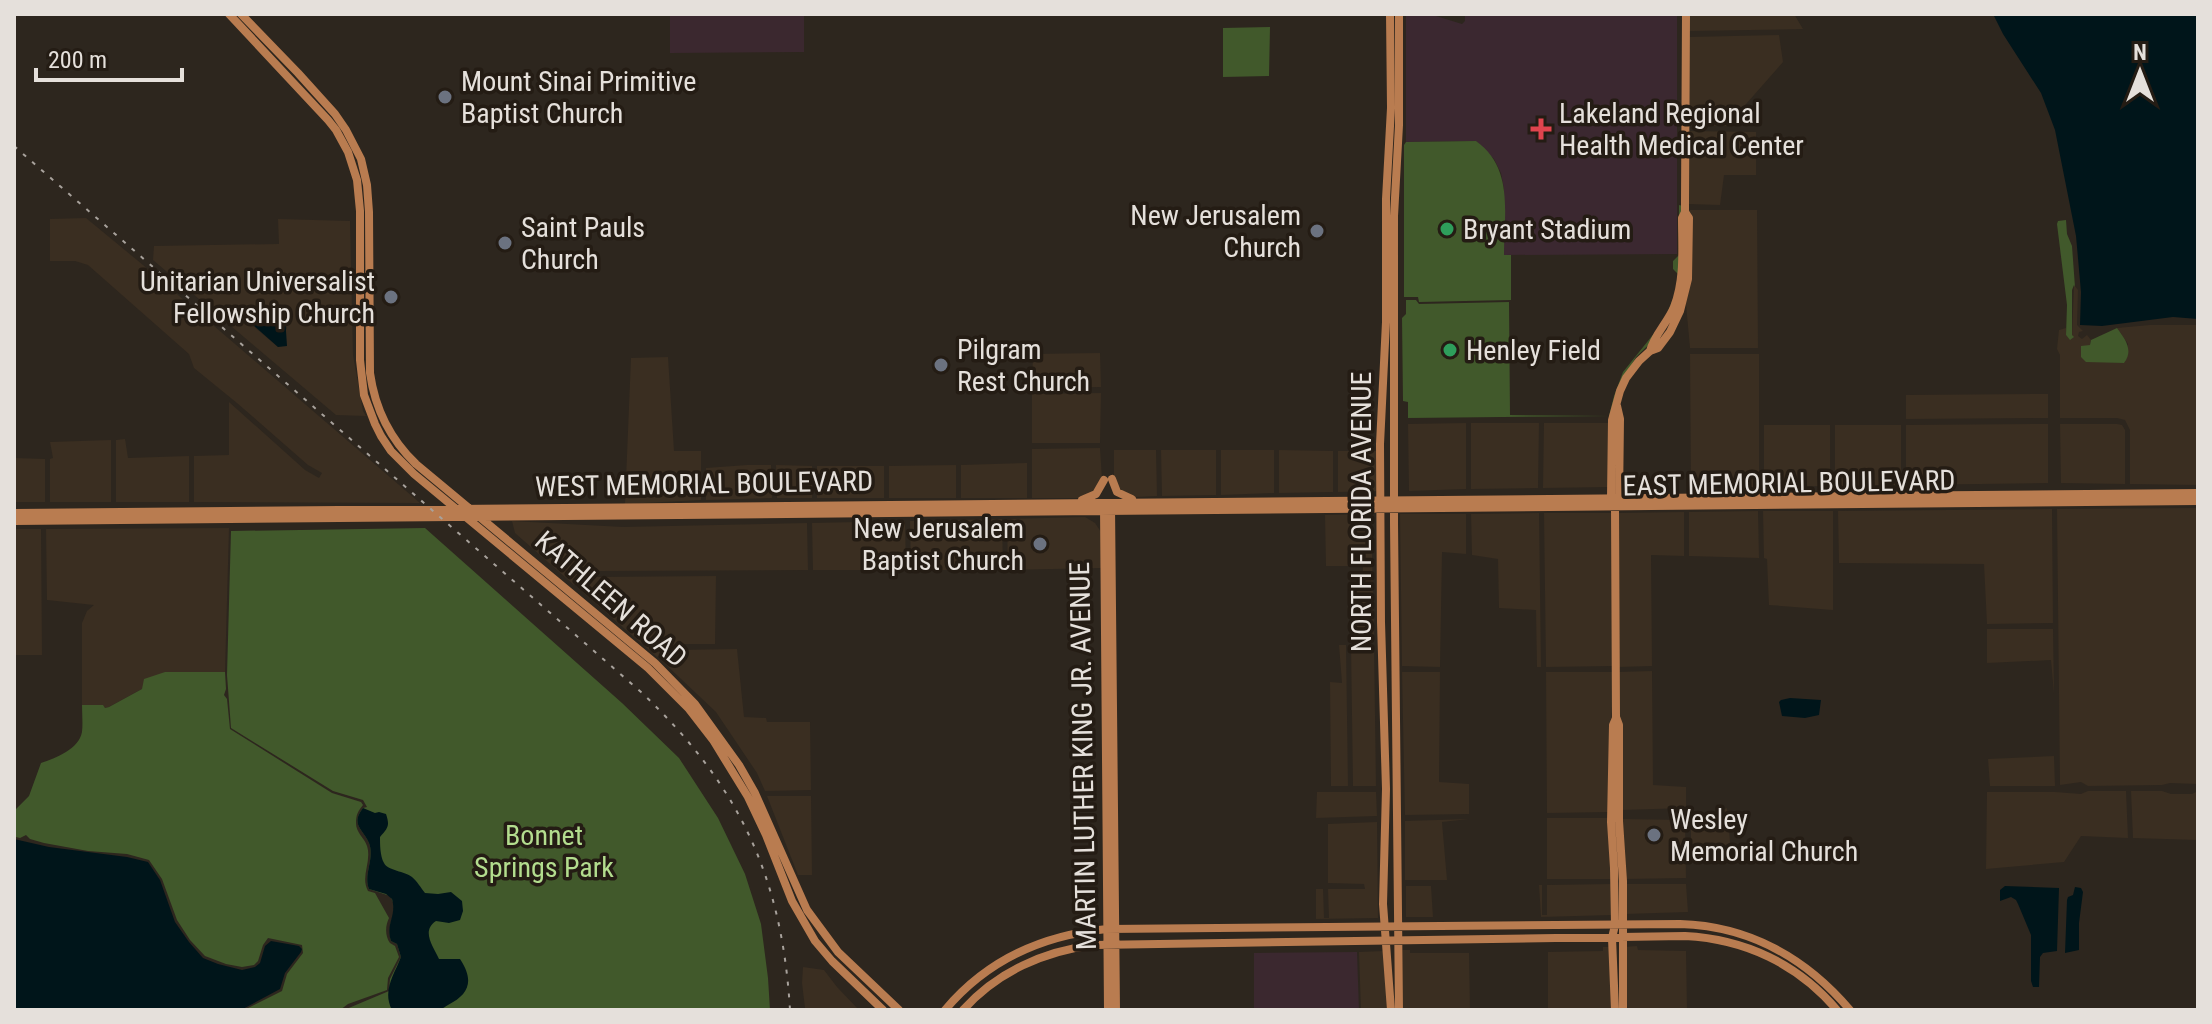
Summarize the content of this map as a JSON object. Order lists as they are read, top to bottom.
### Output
{
  "streets": {
    "main road": [
      "EAST MEMORIAL BOULEVARD",
      "WEST MEMORIAL BOULEVARD",
      "NORTH FLORIDA AVENUE",
      "KATHLEEN ROAD",
      "MARTIN LUTHER KING JR. AVENUE"
    ]
  },
  "crossings": [
    ["EAST MEMORIAL BOULEVARD", "WEST MEMORIAL BOULEVARD"],
    ["EAST MEMORIAL BOULEVARD", "NORTH FLORIDA AVENUE"],
    ["WEST MEMORIAL BOULEVARD", "NORTH FLORIDA AVENUE"],
    ["WEST MEMORIAL BOULEVARD", "MARTIN LUTHER KING JR. AVENUE"]
  ],
  "parks": ["Bonnet Springs Park"],
  "places": {
    "other": [
      "Mount Sinai Primitive Baptist Church",
      "Bryant Stadium",
      "New Jerusalem Church",
      "Saint Pauls Church",
      "Unitarian Universalist Fellowship Church",
      "Henley Field",
      "Pilgram Rest Church",
      "New Jerusalem Baptist Church",
      "Wesley Memorial Church"
    ],
    "health": ["Lakeland Regional Health Medical Center"]
  },
  "scale_bar": "200 m",
  "north": "top"
}
